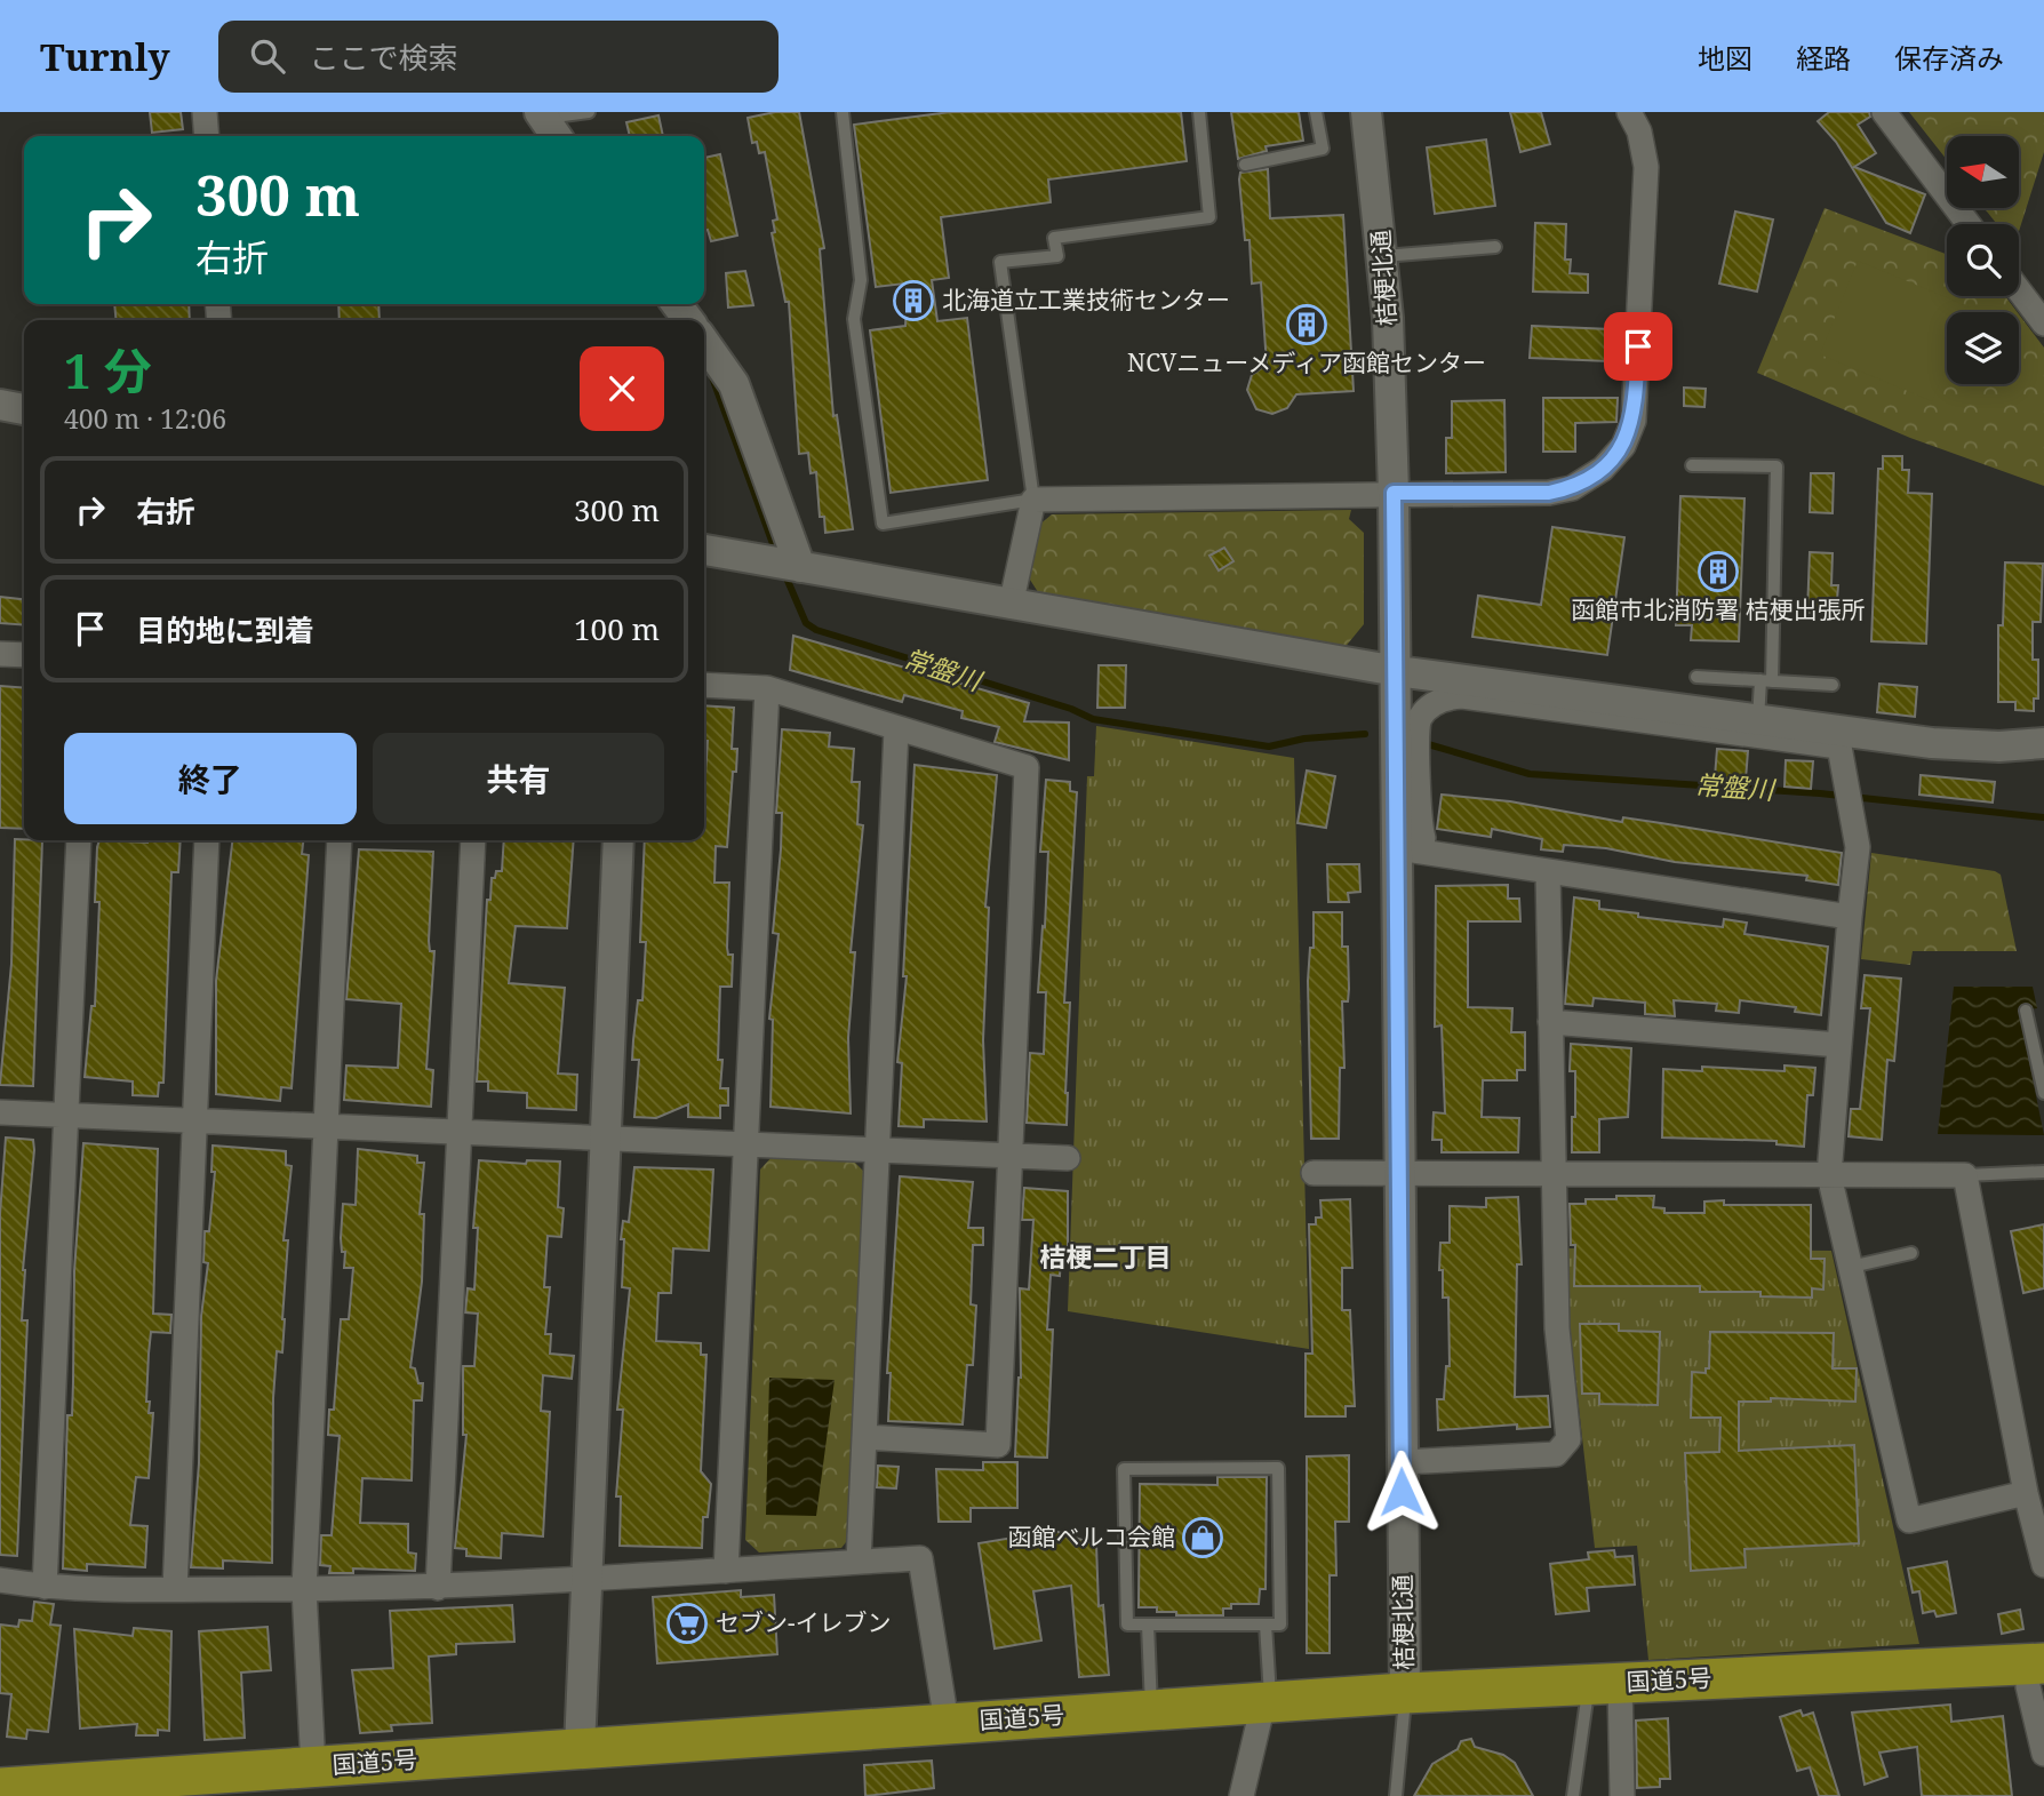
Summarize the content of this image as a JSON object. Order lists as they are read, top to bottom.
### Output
{
  "streets": {
    "highway": ["国道5号"],
    "street": ["桔梗北通"]
  },
  "crossings": [
    ["桔梗北通", "国道5号"]
  ],
  "districts": ["桔梗二丁目"],
  "water": ["常盤川"],
  "places": {
    "building": ["北海道立工業技術センター", "NCVニューメディア函館センター", "函館市北消防署 桔梗出張所"],
    "shop": ["函館ベルコ会館"],
    "supermarket": ["セブン-イレブン"]
  },
  "north": "left",
  "page": {
    "header": "Turnly",
    "search": "ここで検索",
    "nav": ["地図", "経路", "保存済み"],
    "turn": ["300 m", "右折"],
    "heading": ["1 分", "400 m · 12:06"],
    "list": [
      {
        "name": "右折",
        "value": "300 m"
      },
      {
        "name": "目的地に到着",
        "value": "100 m"
      }
    ],
    "buttons": ["終了", "共有"]
  }
}
